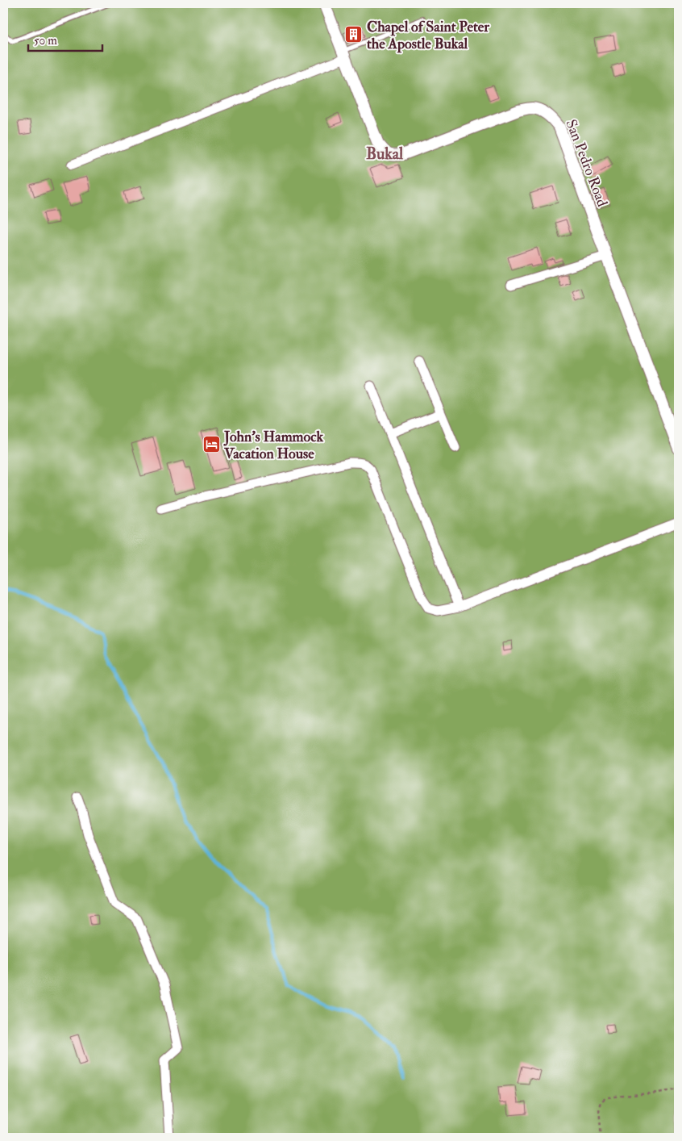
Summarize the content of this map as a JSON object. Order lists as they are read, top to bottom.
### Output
{
  "streets": {
    "street": ["San Pedro Road"]
  },
  "districts": ["Bukal"],
  "places": {
    "building": ["Chapel of Saint Peter the Apostle Bukal"],
    "hotel": ["John's Hammock Vacation House"]
  },
  "scale_bar": "50 m"
}
